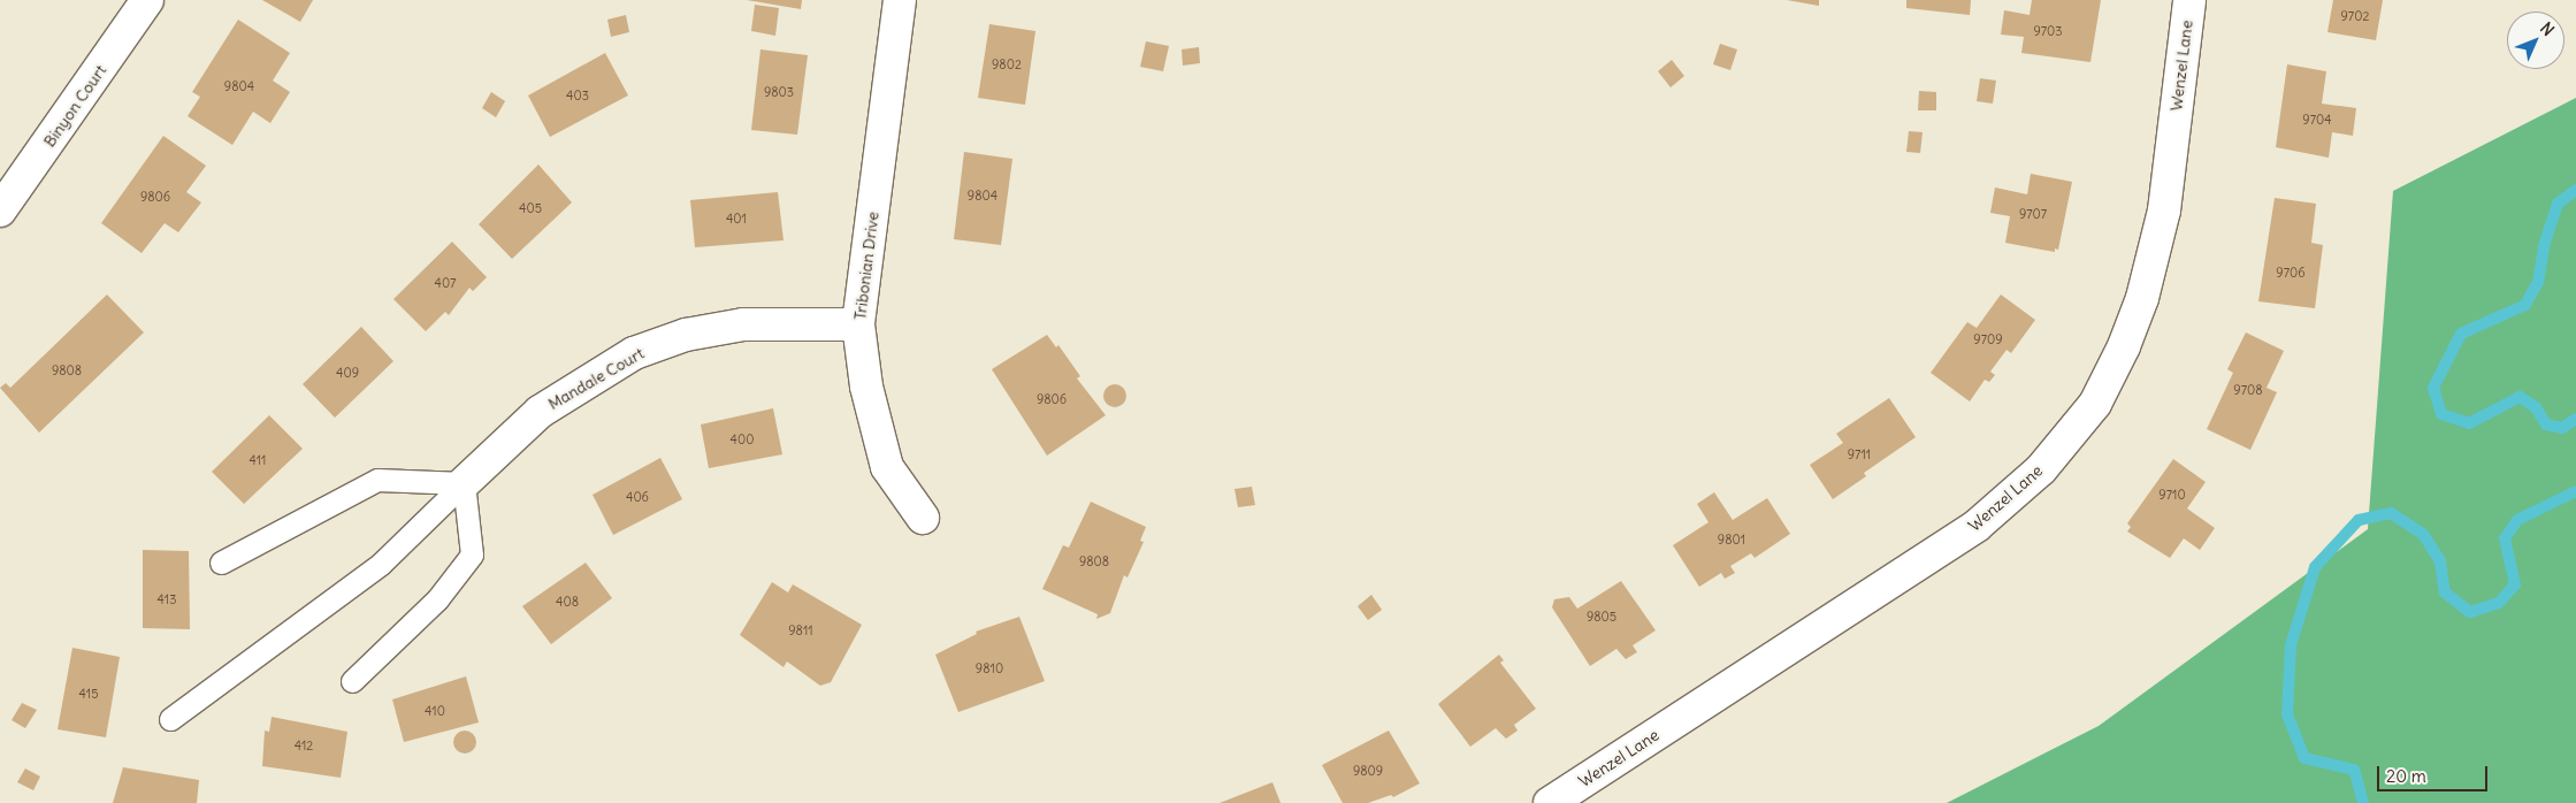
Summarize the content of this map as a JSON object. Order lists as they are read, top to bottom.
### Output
{
  "streets": {
    "street": [
      "Wenzel Lane",
      "Binyon Court",
      "Tribonian Drive",
      "Mandale Court"
    ]
  },
  "crossings": [
    ["Tribonian Drive", "Mandale Court"]
  ],
  "house_numbers": [
    "9702",
    "9703",
    "9802",
    "9804",
    "9803",
    "403",
    "9704",
    "9804",
    "9806",
    "405",
    "9707",
    "401",
    "9706",
    "407",
    "9709",
    "9808",
    "409",
    "9708",
    "9806",
    "400",
    "9711",
    "411",
    "9710",
    "406",
    "9801",
    "9808",
    "413",
    "408",
    "9805",
    "9811",
    "9810",
    "415",
    "410",
    "412",
    "9809"
  ],
  "scale_bar": "20 m",
  "north": "top right"
}
